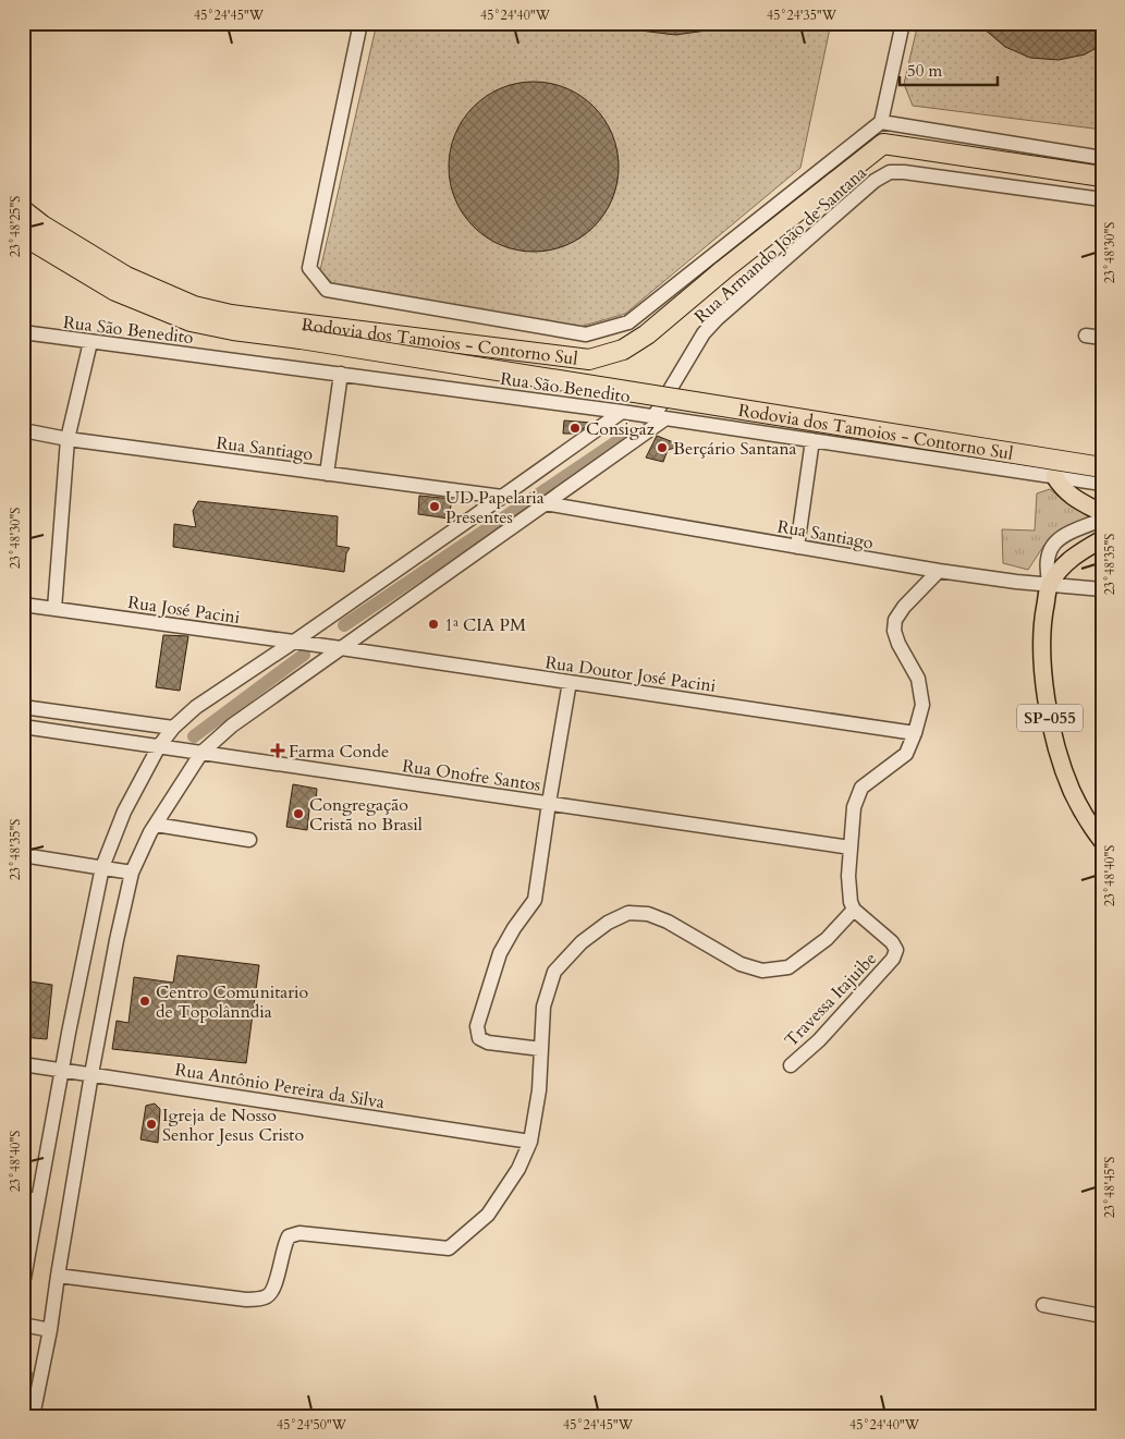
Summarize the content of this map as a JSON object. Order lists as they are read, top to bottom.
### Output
{
  "streets": {
    "highway": ["Rodovia dos Tamoios - Contorno Sul"],
    "main road": ["SP-055"],
    "street": [
      "Rua Armando João de Santana",
      "Rua São Benedito",
      "Rua Santiago",
      "Rua José Pacini",
      "Rua Doutor José Pacini",
      "Rua Onofre Santos",
      "Travessa Itajuibe",
      "Rua Antônio Pereira da Silva"
    ]
  },
  "crossings": [
    ["Rua Armando João de Santana", "Rua São Benedito"],
    ["Rua Santiago", "SP-055"],
    ["Rua José Pacini", "Rua Doutor José Pacini"]
  ],
  "places": {
    "other": [
      "Consigaz",
      "Berçário Santana",
      "UD Papelaria Presentes",
      "1ª CIA PM",
      "Congregação Cristã no Brasil",
      "Centro Comunitario de Topolânndia",
      "Igreja de Nosso Senhor Jesus Cristo"
    ],
    "health": ["Farma Conde"]
  },
  "scale_bar": "50 m",
  "coordinates": [
    "45°24'45\"W",
    "45°24'40\"W",
    "45°24'35\"W",
    "23°48'25\"S",
    "23°48'30\"S",
    "23°48'35\"S",
    "23°48'40\"S",
    "23°48'45\"S",
    "45°24'50\"W"
  ]
}
